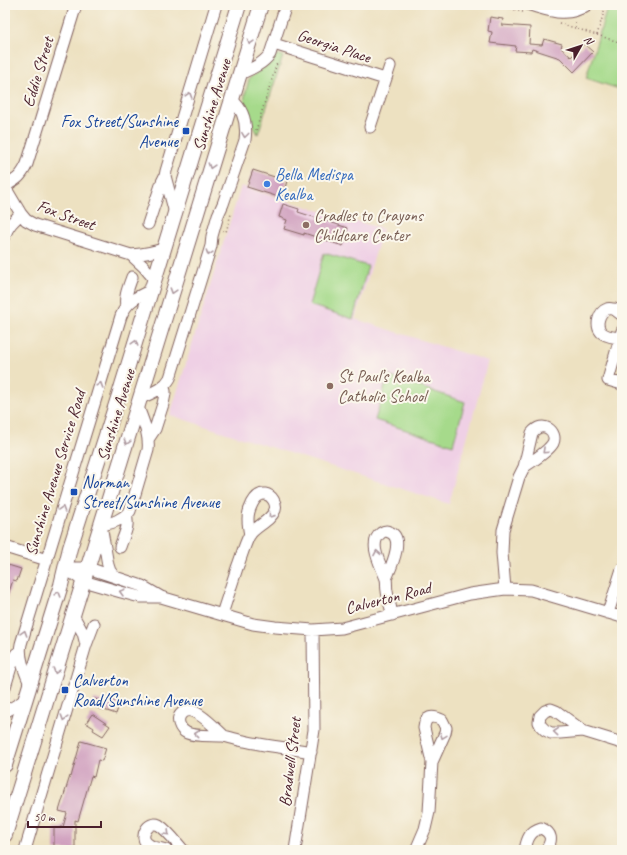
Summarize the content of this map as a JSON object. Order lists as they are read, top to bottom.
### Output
{
  "streets": {
    "main road": ["Sunshine Avenue"],
    "street": [
      "Georgia Place",
      "Eddie Street",
      "Fox Street",
      "Sunshine Avenue Service Road",
      "Calverton Road",
      "Bradwell Street"
    ]
  },
  "crossings": [
    ["Eddie Street", "Fox Street"],
    ["Sunshine Avenue", "Fox Street"],
    ["Sunshine Avenue", "Sunshine Avenue Service Road"],
    ["Sunshine Avenue", "Calverton Road"],
    ["Calverton Road", "Bradwell Street"]
  ],
  "places": {
    "transit": ["Fox Street/Sunshine Avenue", "Norman Street/Sunshine Avenue", "Calverton Road/Sunshine Avenue"],
    "other": ["Bella Medispa Kealba", "Cradles to Crayons Childcare Center", "St Paul’s Kealba Catholic School"]
  },
  "scale_bar": "50 m",
  "north": "top right"
}
